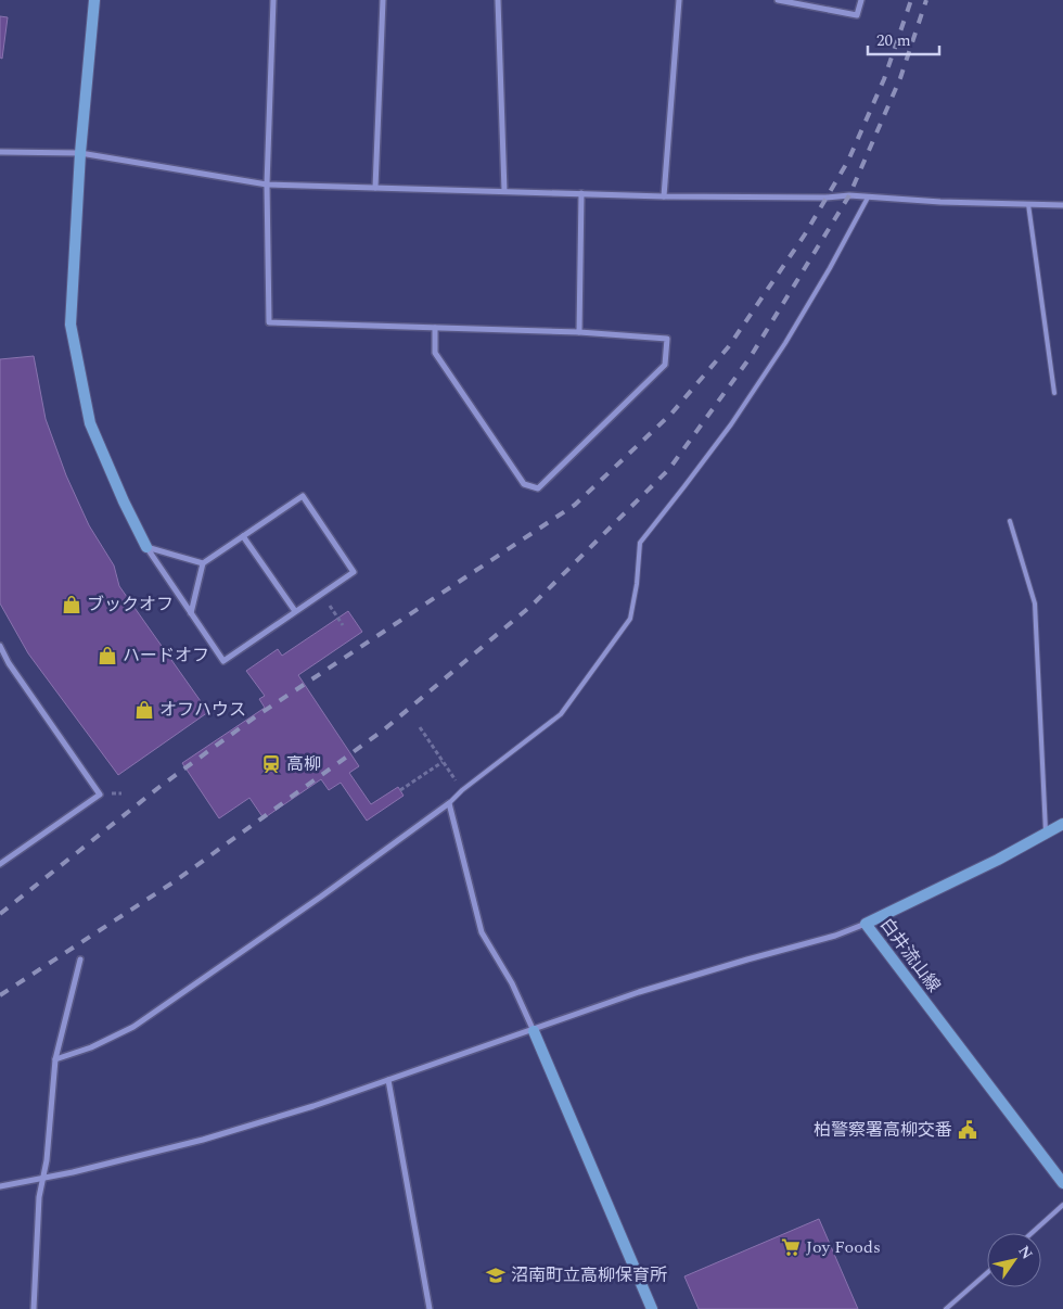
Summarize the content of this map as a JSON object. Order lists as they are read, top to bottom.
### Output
{
  "streets": {
    "street": ["白井流山線"]
  },
  "places": {
    "shop": ["ブックオフ", "ハードオフ", "オフハウス"],
    "station": ["高柳"],
    "public building": ["柏警察署高柳交番"],
    "supermarket": ["Joy Foods"],
    "school or university": ["沼南町立高柳保育所"]
  },
  "scale_bar": "20 m",
  "north": "top right"
}
